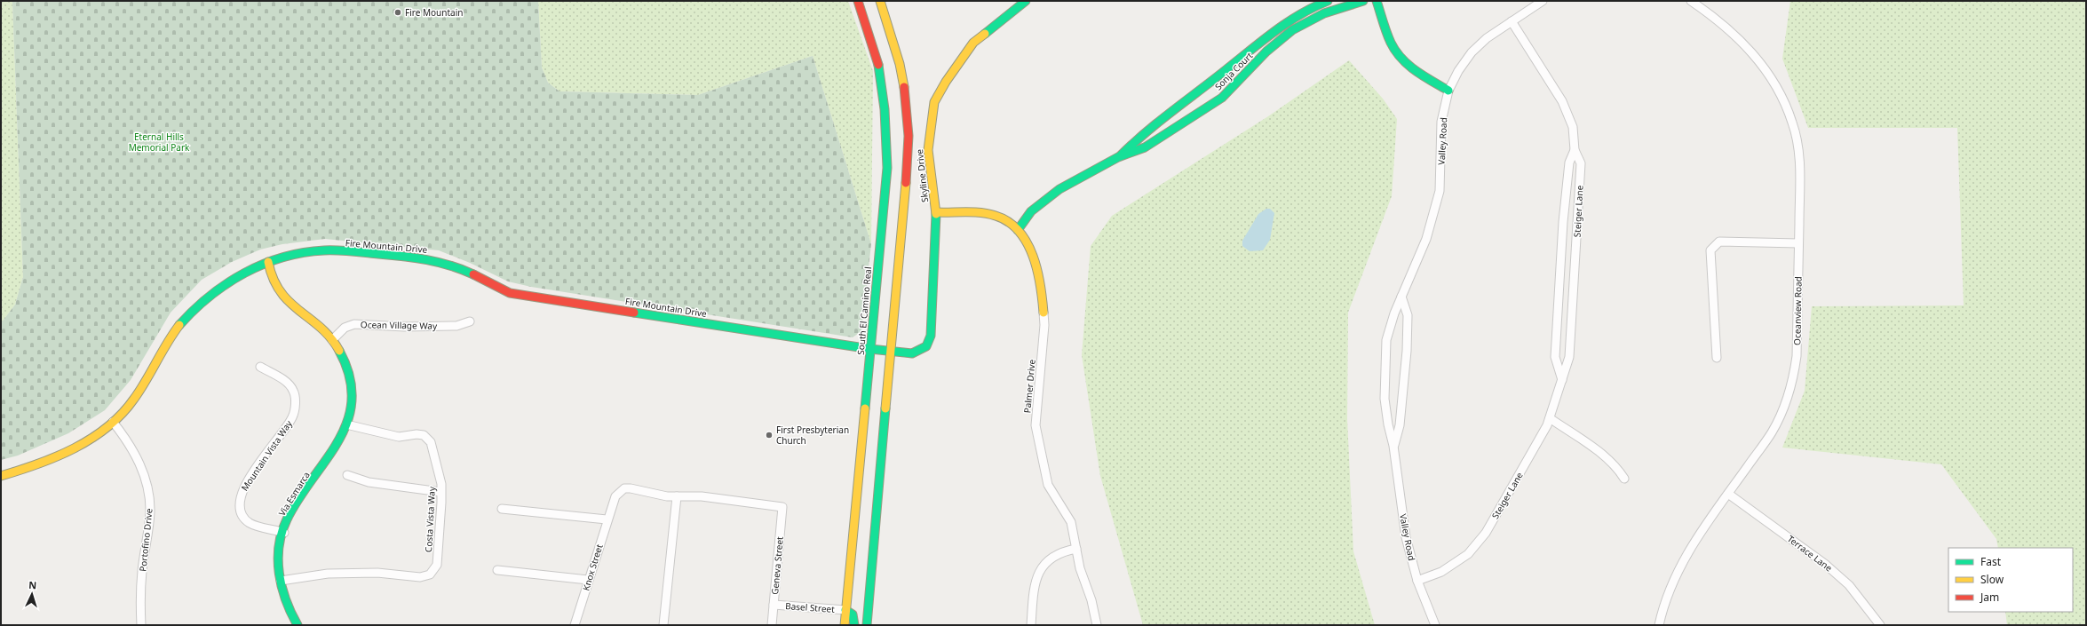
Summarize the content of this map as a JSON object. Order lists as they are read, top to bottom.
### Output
{
  "streets": {
    "main road": [
      "Sonja Court",
      "Skyline Drive",
      "Fire Mountain Drive",
      "South El Camino Real",
      "Palmer Drive",
      "Via Esmarca"
    ],
    "street": [
      "Valley Road",
      "Steiger Lane",
      "Oceanview Road",
      "Ocean Village Way",
      "Mountain Vista Way",
      "Costa Vista Way",
      "Portofino Drive",
      "Terrace Lane",
      "Geneva Street",
      "Knox Street",
      "Basel Street"
    ]
  },
  "crossings": [
    ["Sonja Court", "Palmer Drive"],
    ["Valley Road", "Steiger Lane"],
    ["Skyline Drive", "Fire Mountain Drive"],
    ["Skyline Drive", "Palmer Drive"],
    ["Fire Mountain Drive", "South El Camino Real"],
    ["Fire Mountain Drive", "Portofino Drive"],
    ["South El Camino Real", "Basel Street"],
    ["Oceanview Road", "Terrace Lane"],
    ["Mountain Vista Way", "Via Esmarca"],
    ["Via Esmarca", "Costa Vista Way"],
    ["Geneva Street", "Knox Street"],
    ["Geneva Street", "Basel Street"]
  ],
  "parks": ["Eternal Hills Memorial Park"],
  "places": ["Fire Mountain", "First Presbyterian Church"],
  "legend": ["Fast", "Slow", "Jam"],
  "north": "top"
}
